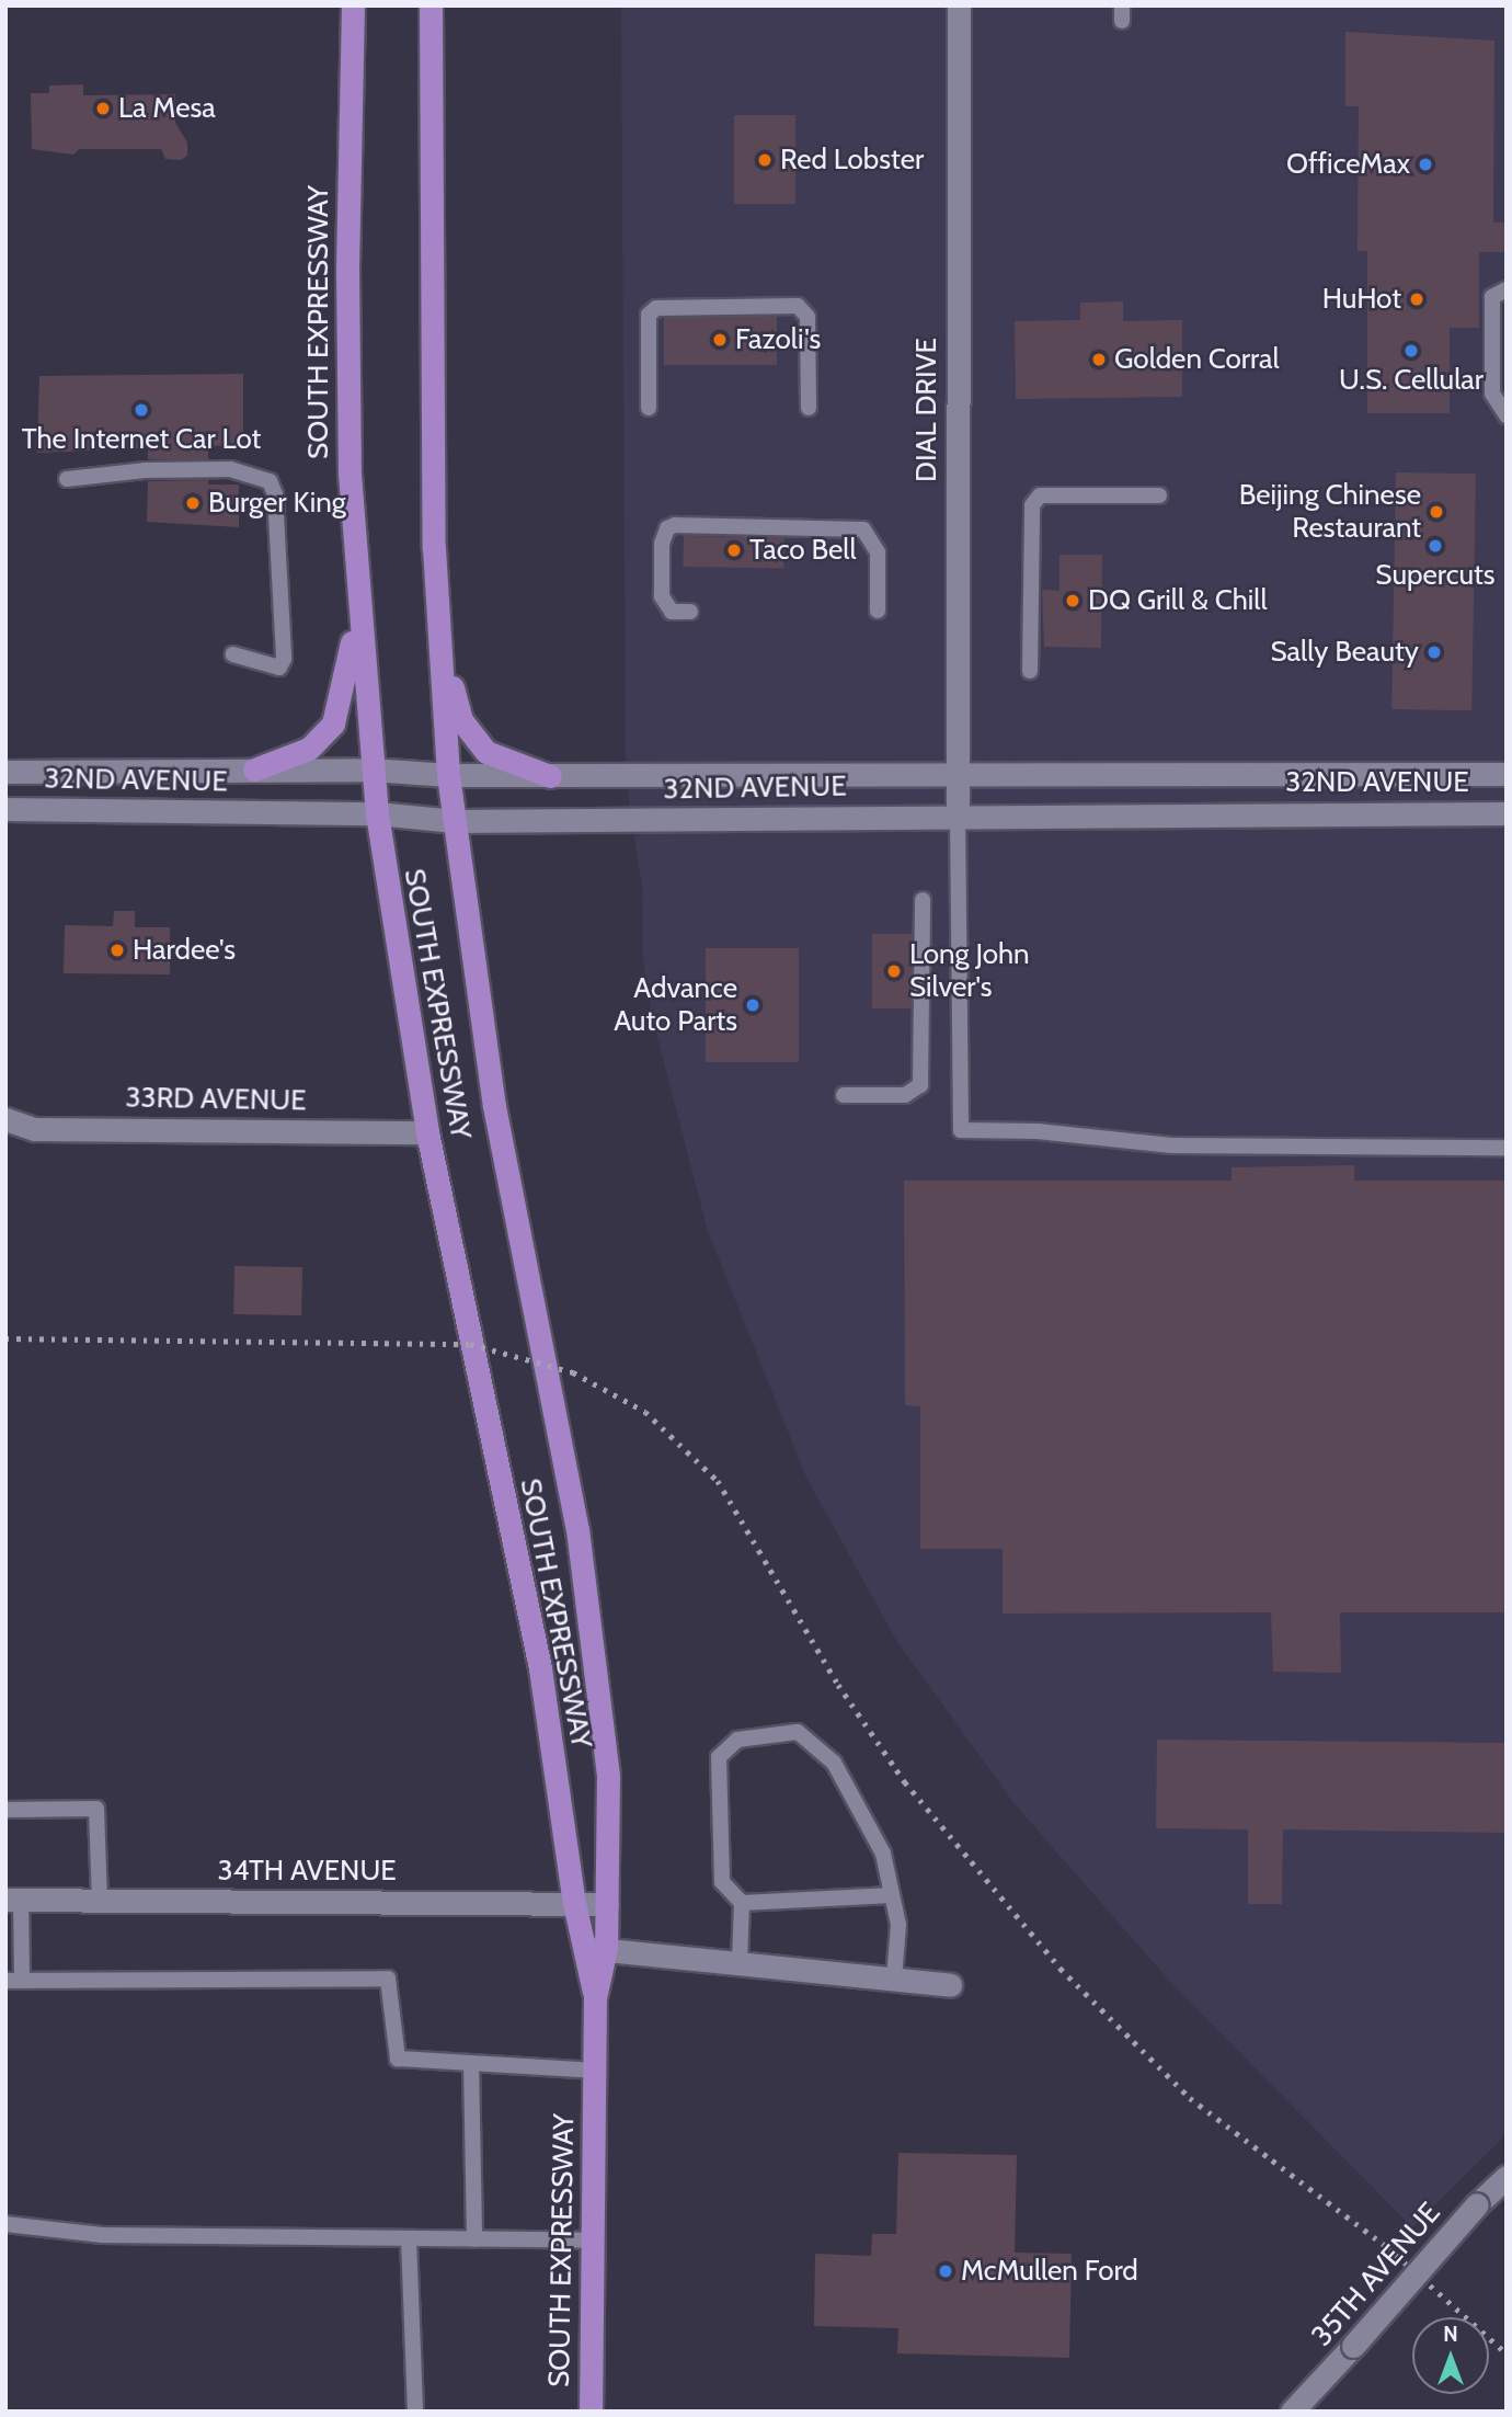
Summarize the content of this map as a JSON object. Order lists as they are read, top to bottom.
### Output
{
  "streets": {
    "main road": ["SOUTH EXPRESSWAY"],
    "street": [
      "DIAL DRIVE",
      "32ND AVENUE",
      "33RD AVENUE",
      "34TH AVENUE",
      "35TH AVENUE"
    ]
  },
  "crossings": [
    ["SOUTH EXPRESSWAY", "32ND AVENUE"],
    ["SOUTH EXPRESSWAY", "33RD AVENUE"],
    ["SOUTH EXPRESSWAY", "34TH AVENUE"],
    ["DIAL DRIVE", "32ND AVENUE"]
  ],
  "places": [
    "La Mesa",
    "Red Lobster",
    "OfficeMax",
    "HuHot",
    "Fazoli's",
    "U.S. Cellular",
    "Golden Corral",
    "The Internet Car Lot",
    "Burger King",
    "Beijing Chinese Restaurant",
    "Supercuts",
    "Taco Bell",
    "DQ Grill & Chill",
    "Sally Beauty",
    "Hardee's",
    "Long John Silver's",
    "Advance Auto Parts",
    "McMullen Ford"
  ],
  "north": "top"
}
